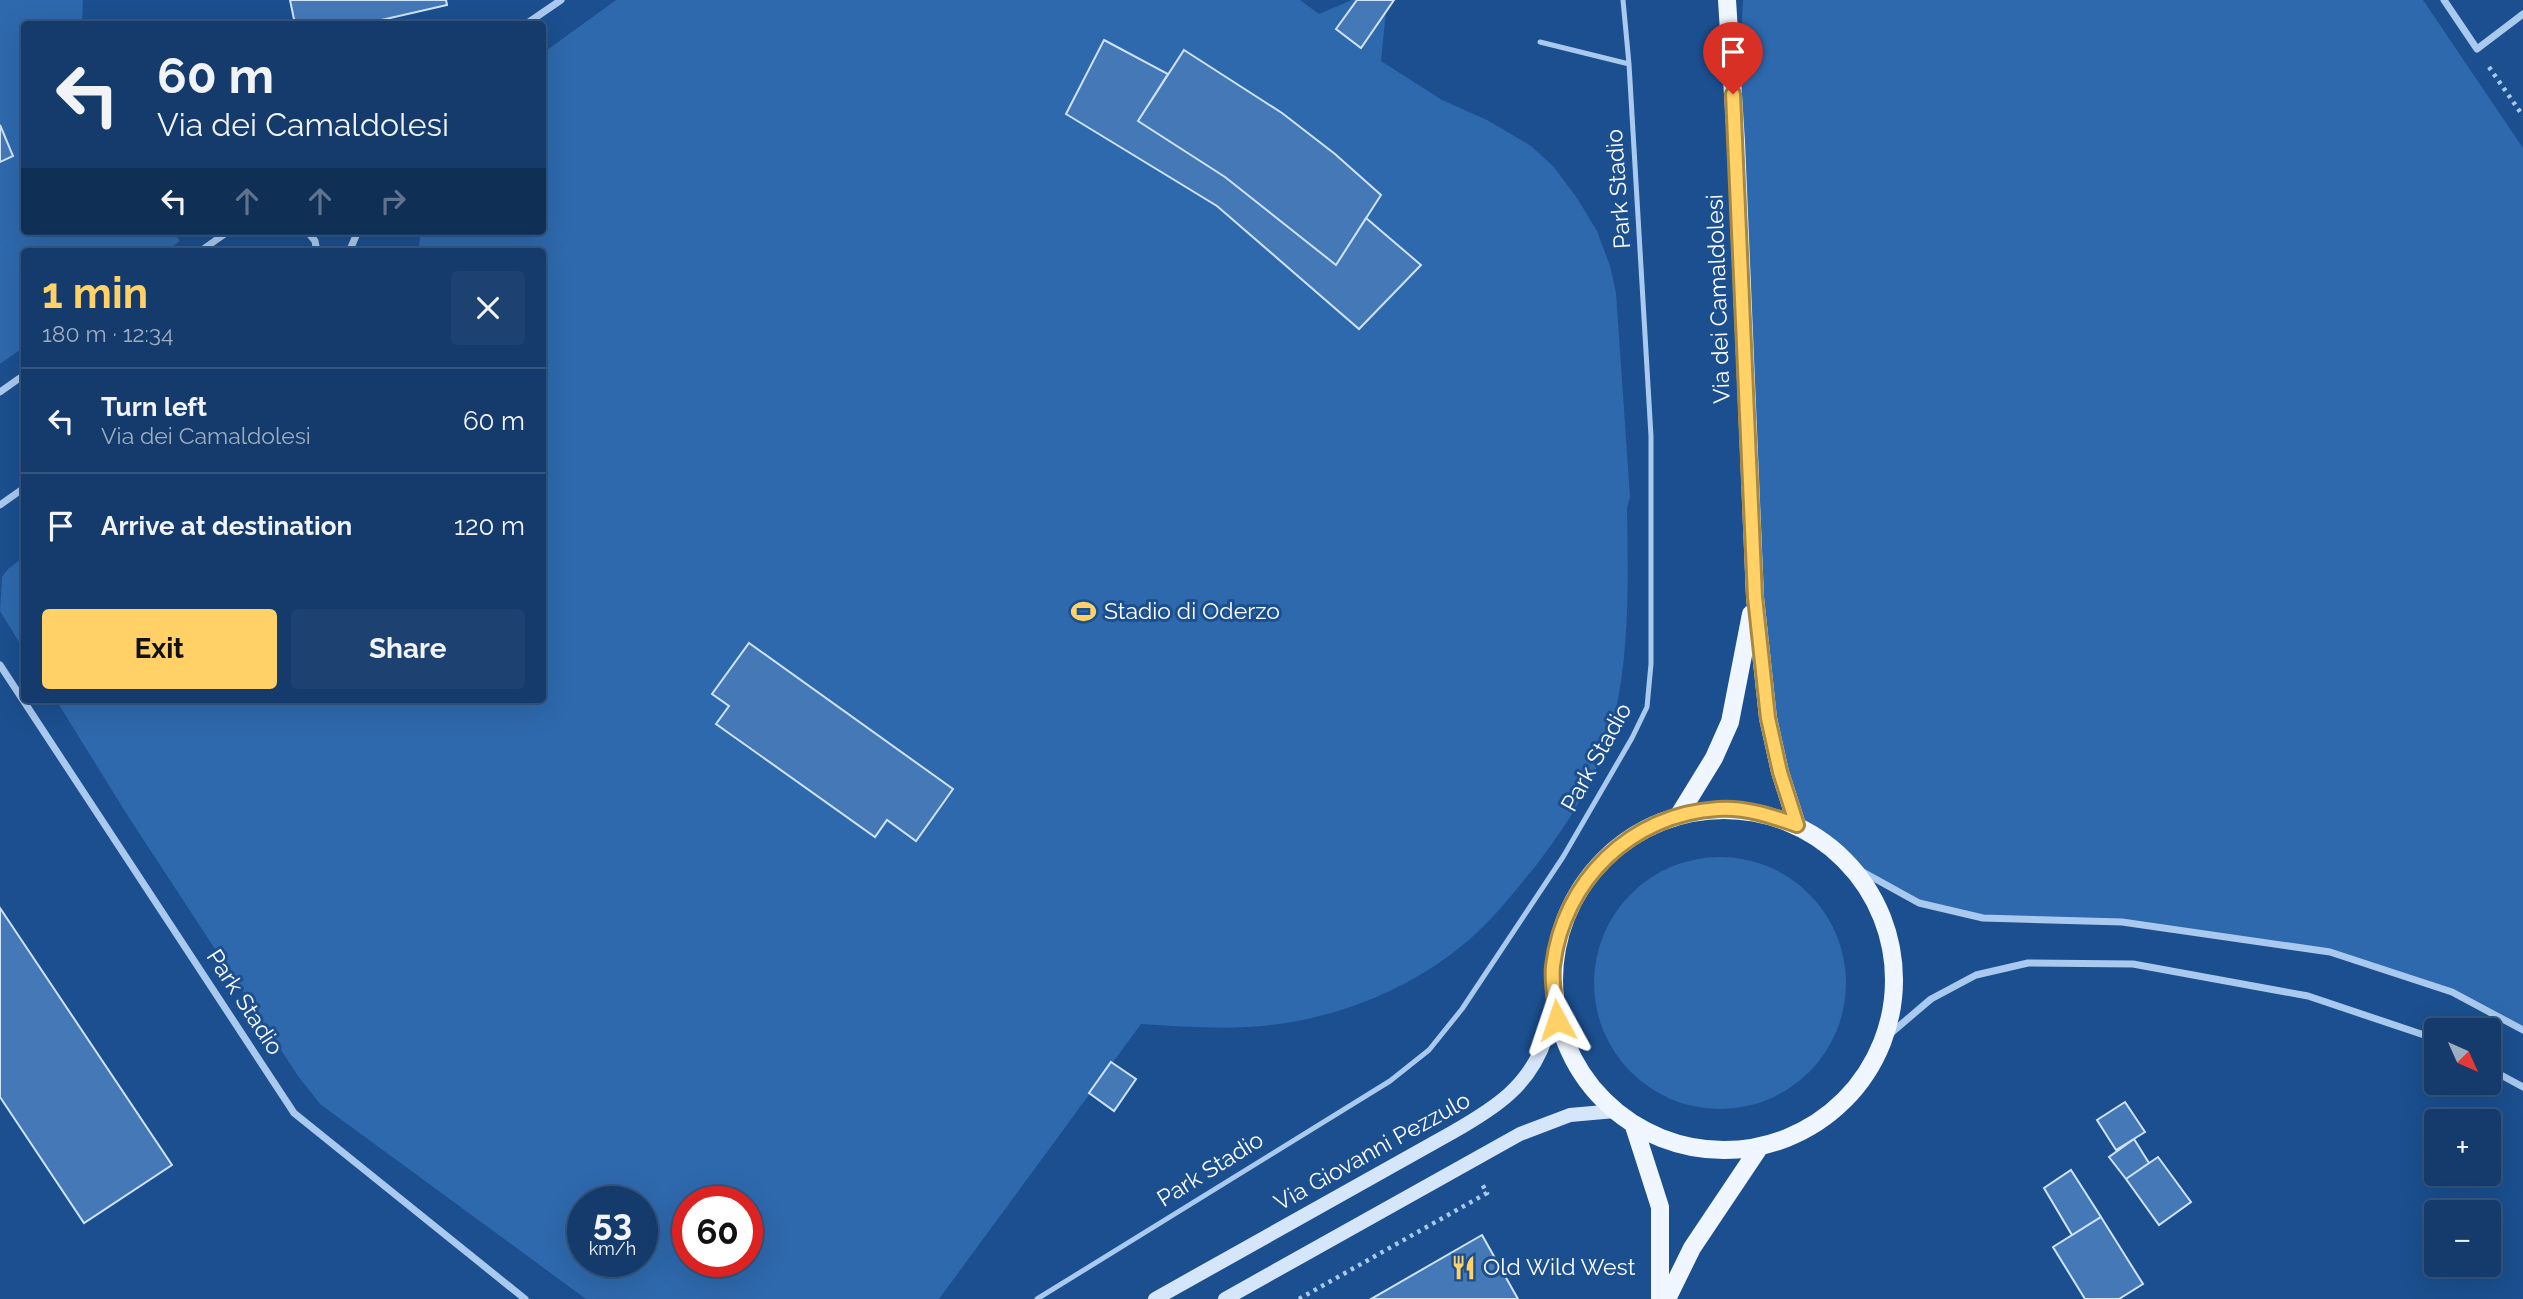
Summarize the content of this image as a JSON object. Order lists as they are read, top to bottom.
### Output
{
  "streets": {
    "main road": ["Via dei Camaldolesi"],
    "street": ["Park Stadio", "Via Giovanni Pezzulo"]
  },
  "places": {
    "sports": ["Stadio di Oderzo"],
    "restaurant": ["Old Wild West"]
  },
  "north": "bottom right",
  "page": {
    "turn": ["60 m", "Via dei Camaldolesi"],
    "heading": ["1 min", "180 m · 12:34"],
    "list": [
      {
        "name": "Turn left",
        "note": "Via dei Camaldolesi",
        "value": "60 m"
      },
      {
        "name": "Arrive at destination",
        "value": "120 m"
      }
    ],
    "buttons": ["Exit", "Share"],
    "map_buttons": ["+", "−"],
    "speed": "53 km/h",
    "limit": "60"
  }
}
